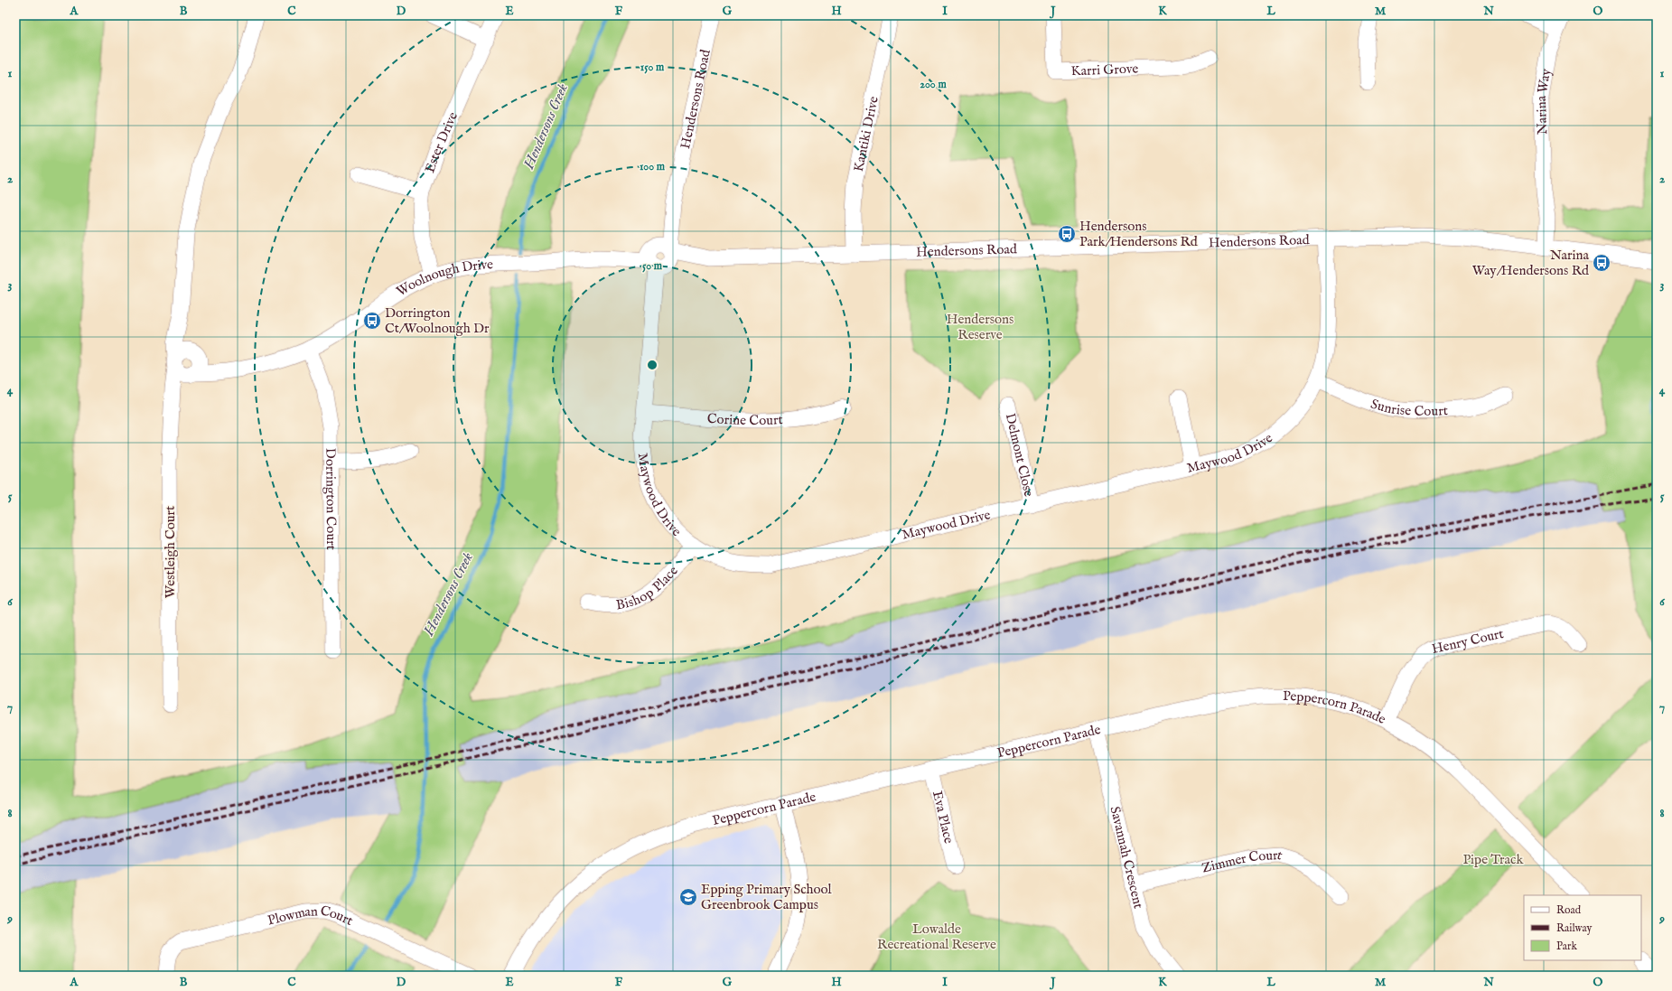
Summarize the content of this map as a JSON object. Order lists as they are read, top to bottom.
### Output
{
  "streets": {
    "street": [
      "Karri Grove",
      "Hendersons Road",
      "Narina Way",
      "Kantiki Drive",
      "Ester Drive",
      "Woolnough Drive",
      "Sunrise Court",
      "Corine Court",
      "Maywood Drive",
      "Delmont Close",
      "Dorrington Court",
      "Westleigh Court",
      "Bishop Place",
      "Henry Court",
      "Peppercorn Parade",
      "Eva Place",
      "Savannah Crescent",
      "Zimmer Court",
      "Plowman Court"
    ]
  },
  "crossings": [
    ["Hendersons Road", "Narina Way"],
    ["Hendersons Road", "Kantiki Drive"],
    ["Hendersons Road", "Woolnough Drive"],
    ["Hendersons Road", "Maywood Drive"],
    ["Ester Drive", "Woolnough Drive"],
    ["Woolnough Drive", "Maywood Drive"],
    ["Woolnough Drive", "Dorrington Court"],
    ["Woolnough Drive", "Westleigh Court"],
    ["Sunrise Court", "Maywood Drive"],
    ["Corine Court", "Maywood Drive"],
    ["Maywood Drive", "Delmont Close"],
    ["Maywood Drive", "Bishop Place"],
    ["Henry Court", "Peppercorn Parade"],
    ["Peppercorn Parade", "Eva Place"],
    ["Peppercorn Parade", "Savannah Crescent"],
    ["Savannah Crescent", "Zimmer Court"]
  ],
  "water": ["Hendersons Creek"],
  "parks": ["Hendersons Reserve", "Pipe Track", "Lowalde Recreational Reserve"],
  "places": {
    "bus stop": ["Hendersons Park/Hendersons Rd", "Narina Way/Hendersons Rd", "Dorrington Ct/Woolnough Dr"],
    "school or university": ["Epping Primary School Greenbrook Campus"]
  },
  "legend": ["Road", "Railway", "Park"],
  "grid": {
    "columns": [
      "A",
      "B",
      "C",
      "D",
      "E",
      "F",
      "G",
      "H",
      "I",
      "J",
      "K",
      "L",
      "M",
      "N",
      "O"
    ],
    "rows": [
      "1",
      "2",
      "3",
      "4",
      "5",
      "6",
      "7",
      "8",
      "9"
    ]
  },
  "rings": [
    "150 m",
    "200 m",
    "100 m",
    "50 m"
  ]
}
